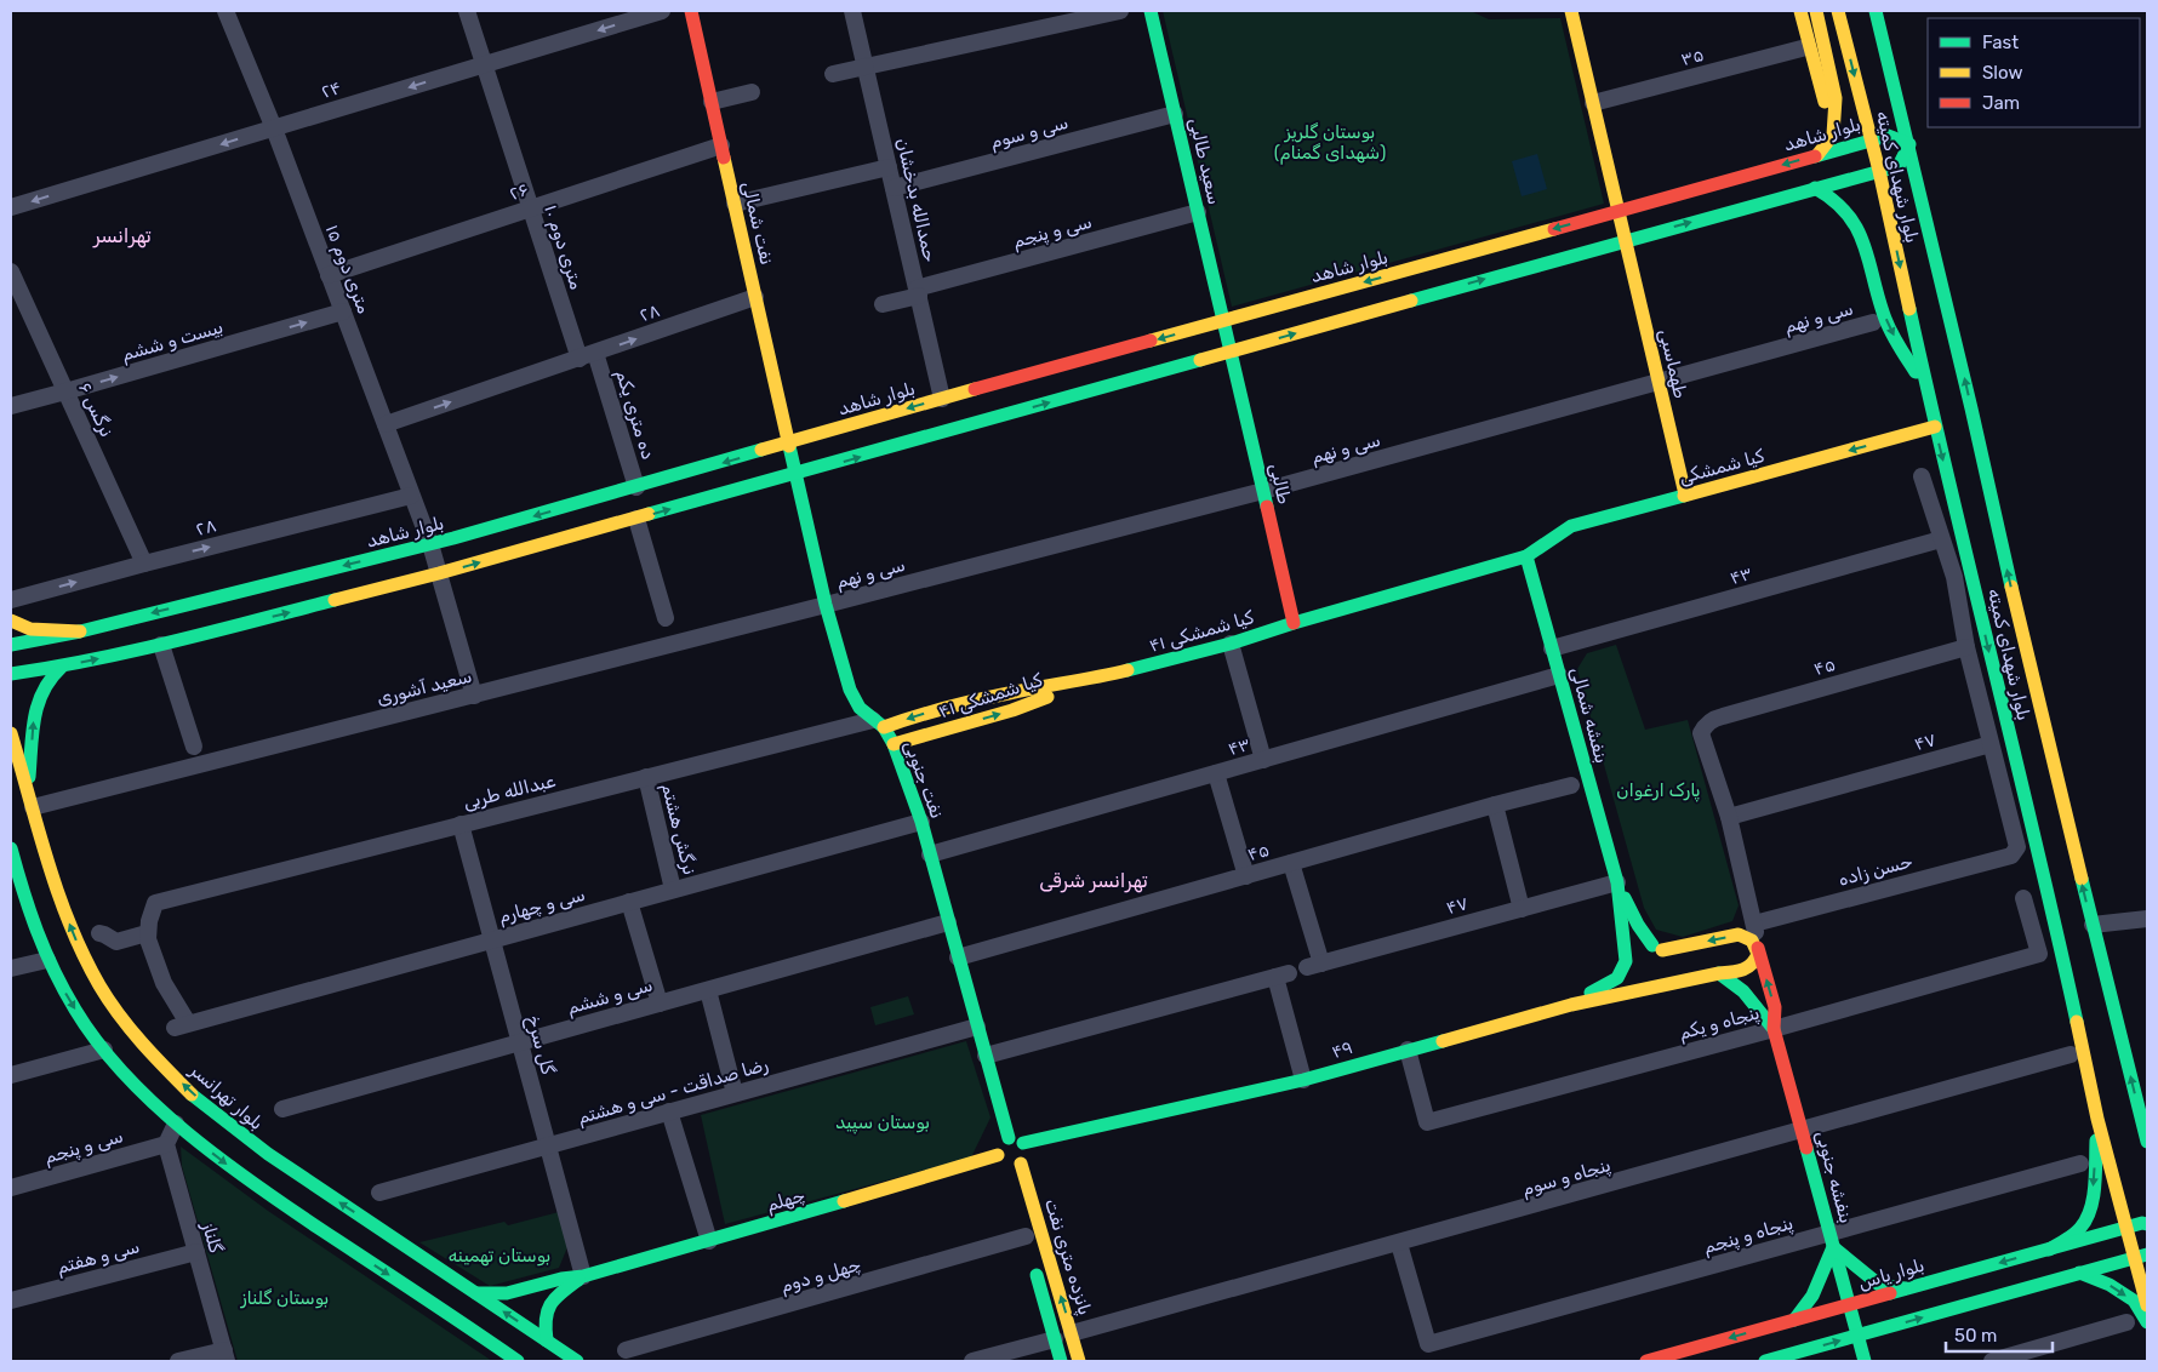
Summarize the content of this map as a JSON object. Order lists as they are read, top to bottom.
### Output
{
  "streets": {
    "main road": [
      "بلوار شاهد",
      "سعید طالبی",
      "بلوار شهدای کمیته",
      "نفت شمالی",
      "طهماسبی",
      "کیا شمشکی",
      "طالبی",
      "۴۱ کیا شمشکی",
      "کیا شمشکی ۴۱",
      "بنفشه شمالی",
      "نفت جنوبی",
      "۴۹",
      "بلوار تهرانسر",
      "بنفشه جنوبی",
      "چهلم",
      "پانزده متری نفت",
      "بلوار یاس"
    ],
    "street": [
      "۳۵",
      "۲۴",
      "سی و سوم",
      "۲۶",
      "حمدالله بدخشان",
      "سی و پنجم",
      "۱۰ متری دوم",
      "۱۵ متری دوم",
      "۲۸",
      "سی و نهم",
      "بیست و ششم",
      "نرگس ۶",
      "ده متری یکم",
      "۴۳",
      "۴۵",
      "سعید آشوری",
      "۴۷",
      "عبدالله طربی",
      "نرگش هشتم",
      "حسن زاده",
      "سی و چهارم",
      "سی و ششم",
      "پنجاه و یکم",
      "گل سرخ",
      "رضا صداقت - سی و هشتم",
      "پنجاه و سوم",
      "پنجاه و پنجم",
      "گلناز",
      "سی و هفتم",
      "چهل و دوم"
    ]
  },
  "crossings": [
    ["۲۴", "۱۰ متری دوم"],
    ["۲۴", "۱۵ متری دوم"],
    ["سی و سوم", "سعید طالبی"],
    ["سی و سوم", "حمدالله بدخشان"],
    ["بلوار شاهد", "سعید طالبی"],
    ["بلوار شاهد", "بلوار شهدای کمیته"],
    ["بلوار شاهد", "حمدالله بدخشان"],
    ["بلوار شاهد", "نفت شمالی"],
    ["بلوار شاهد", "۱۵ متری دوم"],
    ["بلوار شاهد", "طهماسبی"],
    ["بلوار شاهد", "ده متری یکم"],
    ["بلوار شاهد", "نفت جنوبی"],
    ["سعید طالبی", "سی و پنجم"],
    ["سعید طالبی", "طالبی"],
    ["بلوار شهدای کمیته", "کیا شمشکی"],
    ["بلوار شهدای کمیته", "بلوار یاس"],
    ["۲۶", "نفت شمالی"],
    ["۲۶", "۱۰ متری دوم"],
    ["۲۶", "۱۵ متری دوم"],
    ["حمدالله بدخشان", "سی و پنجم"],
    ["نفت شمالی", "۲۸"],
    ["نفت شمالی", "نفت جنوبی"],
    ["سی و پنجم", "گلناز"],
    ["۱۰ متری دوم", "۲۸"],
    ["۱۰ متری دوم", "ده متری یکم"],
    ["۱۵ متری دوم", "۲۸"],
    ["۱۵ متری دوم", "بیست و ششم"],
    ["۱۵ متری دوم", "سعید آشوری"],
    ["۲۸", "نرگس ۶"],
    ["۲۸", "ده متری یکم"],
    ["سی و نهم", "طهماسبی"],
    ["سی و نهم", "طالبی"],
    ["سی و نهم", "سعید آشوری"],
    ["سی و نهم", "نفت جنوبی"],
    ["بیست و ششم", "نرگس ۶"],
    ["طهماسبی", "کیا شمشکی"],
    ["کیا شمشکی", "۴۱ کیا شمشکی"],
    ["کیا شمشکی", "بنفشه شمالی"],
    ["طالبی", "۴۱ کیا شمشکی"],
    ["۴۳", "بنفشه شمالی"],
    ["۴۳", "نفت جنوبی"],
    ["۴۱ کیا شمشکی", "کیا شمشکی ۴۱"],
    ["۴۱ کیا شمشکی", "بنفشه شمالی"],
    ["۴۱ کیا شمشکی", "نفت جنوبی"],
    ["۴۱ کیا شمشکی", "عبدالله طربی"],
    ["۴۵", "۴۷"],
    ["۴۵", "نفت جنوبی"],
    ["۴۵", "بنفشه جنوبی"],
    ["سعید آشوری", "نفت جنوبی"],
    ["سعید آشوری", "بلوار تهرانسر"],
    ["کیا شمشکی ۴۱", "نفت جنوبی"],
    ["بنفشه شمالی", "۴۷"],
    ["۴۷", "حسن زاده"],
    ["۴۷", "بنفشه جنوبی"],
    ["نفت جنوبی", "عبدالله طربی"],
    ["نفت جنوبی", "سی و چهارم"],
    ["نفت جنوبی", "سی و ششم"],
    ["نفت جنوبی", "۴۹"],
    ["نفت جنوبی", "رضا صداقت - سی و هشتم"],
    ["نفت جنوبی", "چهلم"],
    ["نفت جنوبی", "پانزده متری نفت"],
    ["عبدالله طربی", "نرگش هشتم"],
    ["عبدالله طربی", "سی و چهارم"],
    ["عبدالله طربی", "گل سرخ"],
    ["نرگش هشتم", "سی و چهارم"],
    ["حسن زاده", "بنفشه جنوبی"],
    ["سی و چهارم", "گل سرخ"],
    ["سی و ششم", "گل سرخ"],
    ["پنجاه و یکم", "۴۹"],
    ["پنجاه و یکم", "بنفشه جنوبی"],
    ["گل سرخ", "رضا صداقت - سی و هشتم"],
    ["گل سرخ", "چهلم"],
    ["۴۹", "چهلم"],
    ["۴۹", "پانزده متری نفت"],
    ["بلوار تهرانسر", "چهلم"],
    ["پنجاه و سوم", "بنفشه جنوبی"],
    ["پنجاه و سوم", "پنجاه و پنجم"],
    ["پنجاه و سوم", "پانزده متری نفت"],
    ["بنفشه جنوبی", "پنجاه و پنجم"],
    ["بنفشه جنوبی", "بلوار یاس"],
    ["چهلم", "پانزده متری نفت"],
    ["گلناز", "سی و هفتم"],
    ["پانزده متری نفت", "چهل و دوم"]
  ],
  "one_way": [
    "۲۴",
    "۲۸",
    "بیست و ششم",
    "کیا شمشکی",
    "کیا شمشکی ۴۱"
  ],
  "districts": ["تهرانسر", "تهرانسر شرقی"],
  "parks": [
    "بوستان گلریز (شهدای گمنام)",
    "پارک ارغوان",
    "بوستان سپید",
    "بوستان تهمینه",
    "بوستان گلناز"
  ],
  "legend": ["Fast", "Slow", "Jam"],
  "scale_bar": "50 m"
}
